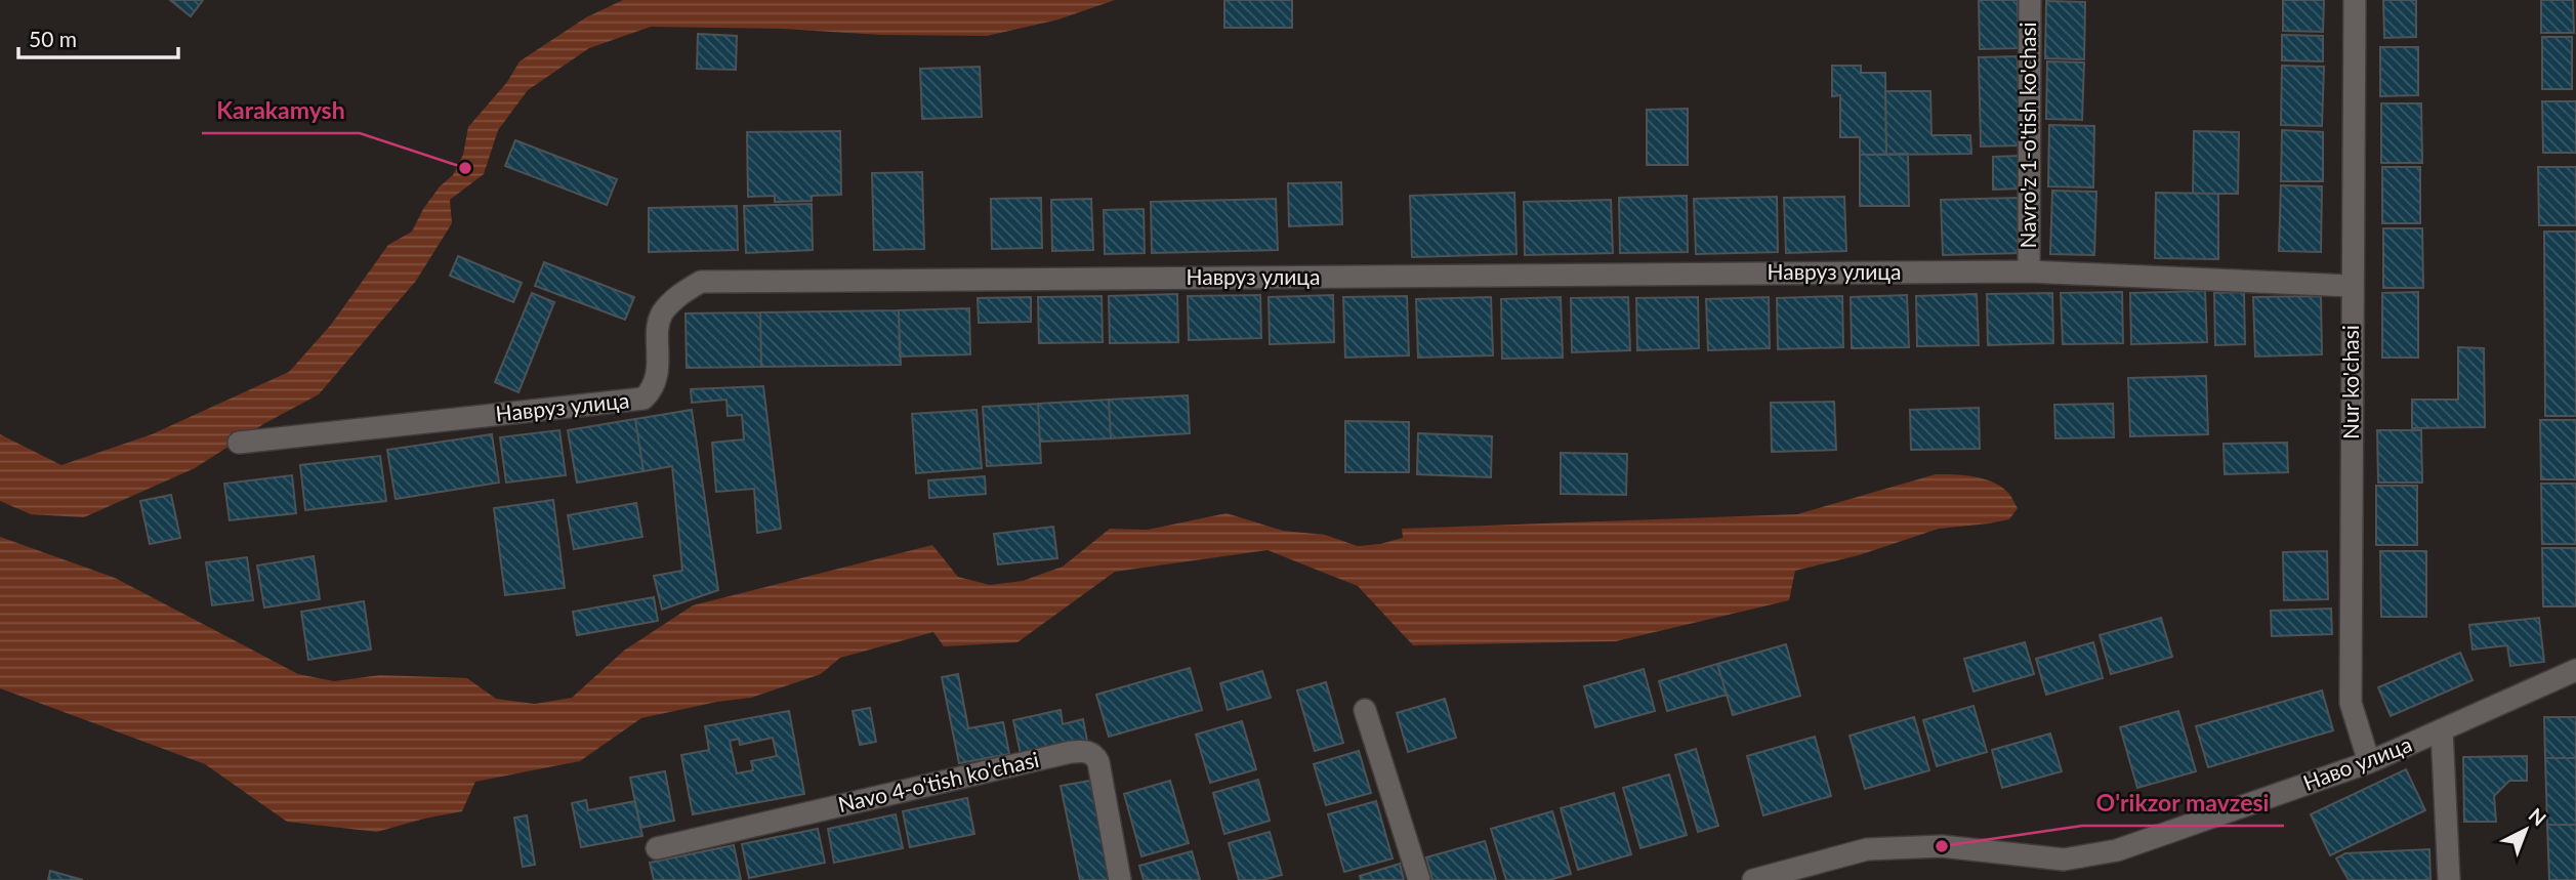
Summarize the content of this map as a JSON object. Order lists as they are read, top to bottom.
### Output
{
  "streets": {
    "street": [
      "Navro'z 1-o'tish ko'chasi",
      "Навруз улица",
      "Nur ko'chasi",
      "Наво улица",
      "Navo 4-o'tish ko'chasi"
    ]
  },
  "crossings": [
    ["Navro'z 1-o'tish ko'chasi", "Навруз улица"],
    ["Навруз улица", "Nur ko'chasi"],
    ["Nur ko'chasi", "Наво улица"]
  ],
  "places": ["Karakamysh", "O'rikzor mavzesi"],
  "scale_bar": "50 m",
  "north": "top right"
}
